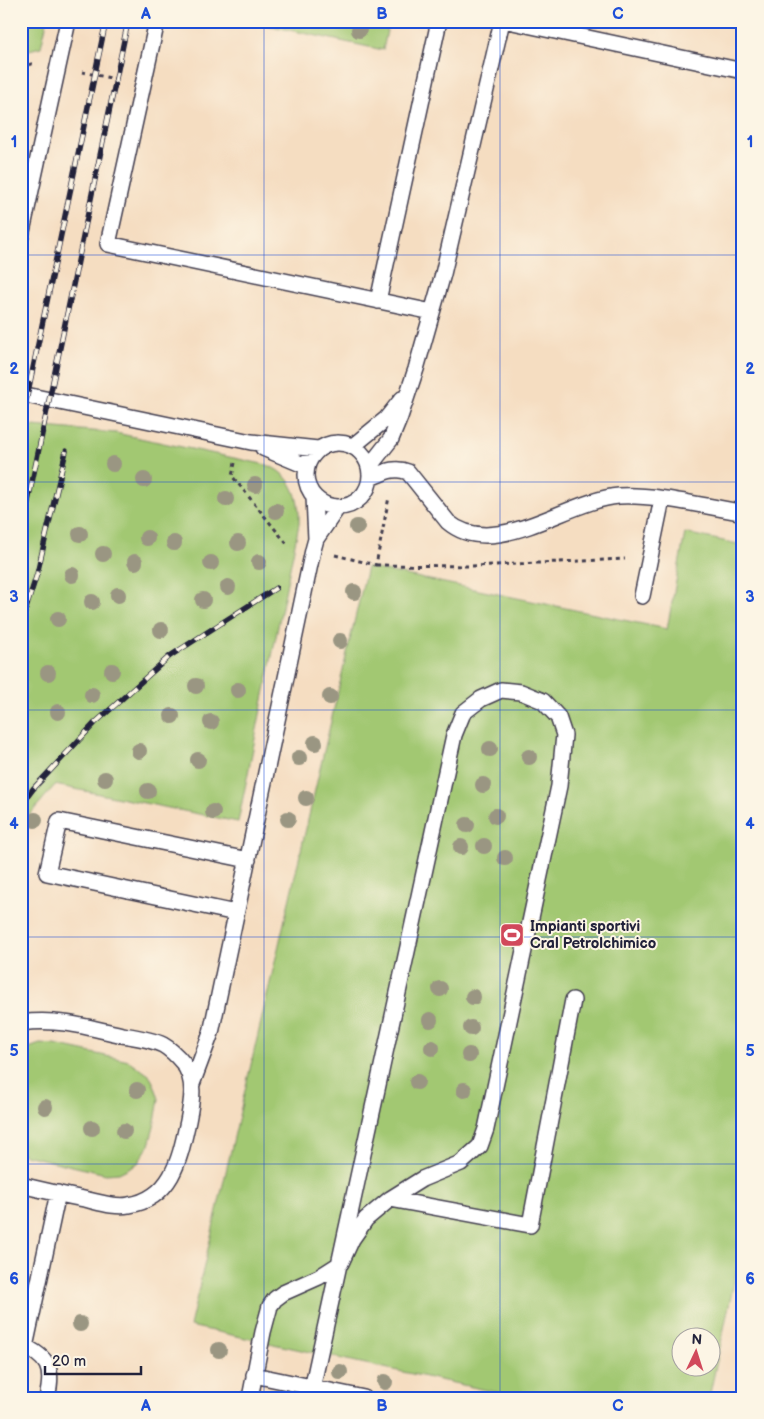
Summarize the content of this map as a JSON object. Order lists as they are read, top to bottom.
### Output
{
  "places": {
    "sports": ["Impianti sportivi Cral Petrolchimico"]
  },
  "scale_bar": "20 m",
  "north": "top",
  "grid": {
    "columns": ["A", "B", "C"],
    "rows": [
      "1",
      "2",
      "3",
      "4",
      "5",
      "6"
    ]
  }
}
